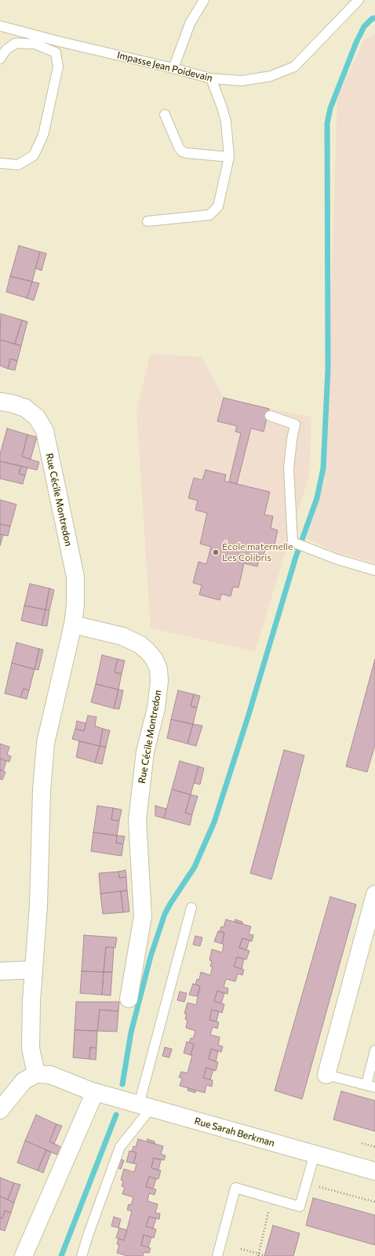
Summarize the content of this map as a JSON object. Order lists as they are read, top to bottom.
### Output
{
  "streets": {
    "street": ["Rue Cécile Montredon", "Rue Sarah Berkman"],
    "lane": ["Impasse Jean Poidevain"]
  },
  "crossings": [
    ["Rue Cécile Montredon", "Rue Sarah Berkman"]
  ],
  "places": ["École maternelle Les Colibris"]
}
